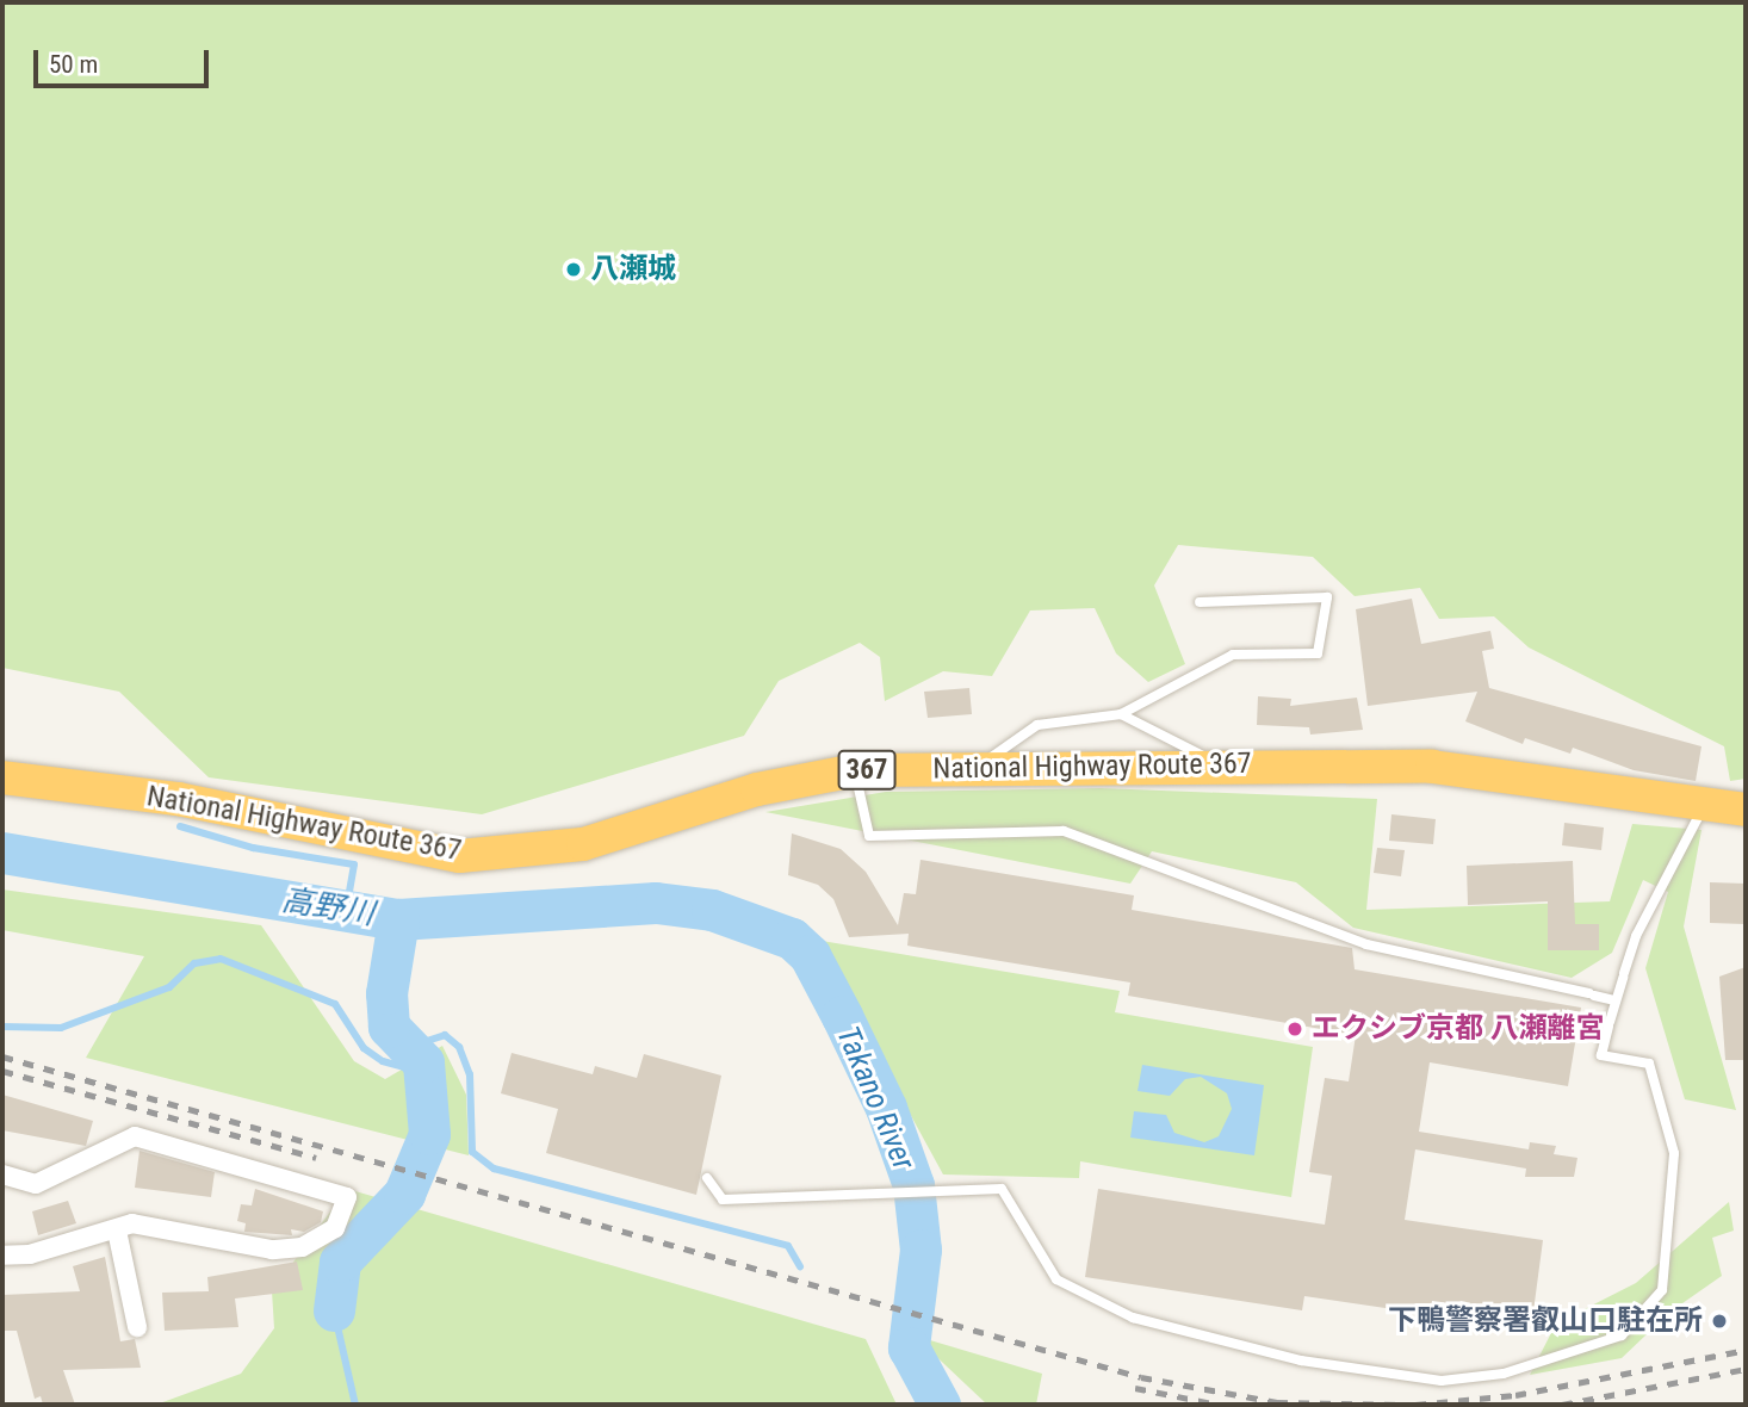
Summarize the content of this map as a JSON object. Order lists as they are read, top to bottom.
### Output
{
  "streets": {
    "highway": ["National Highway Route 367", "367"]
  },
  "water": ["高野川", "Takano River"],
  "places": ["八瀬城", "エクシブ京都 八瀬離宮", "下鴨警察署叡山口駐在所"],
  "scale_bar": "50 m"
}
